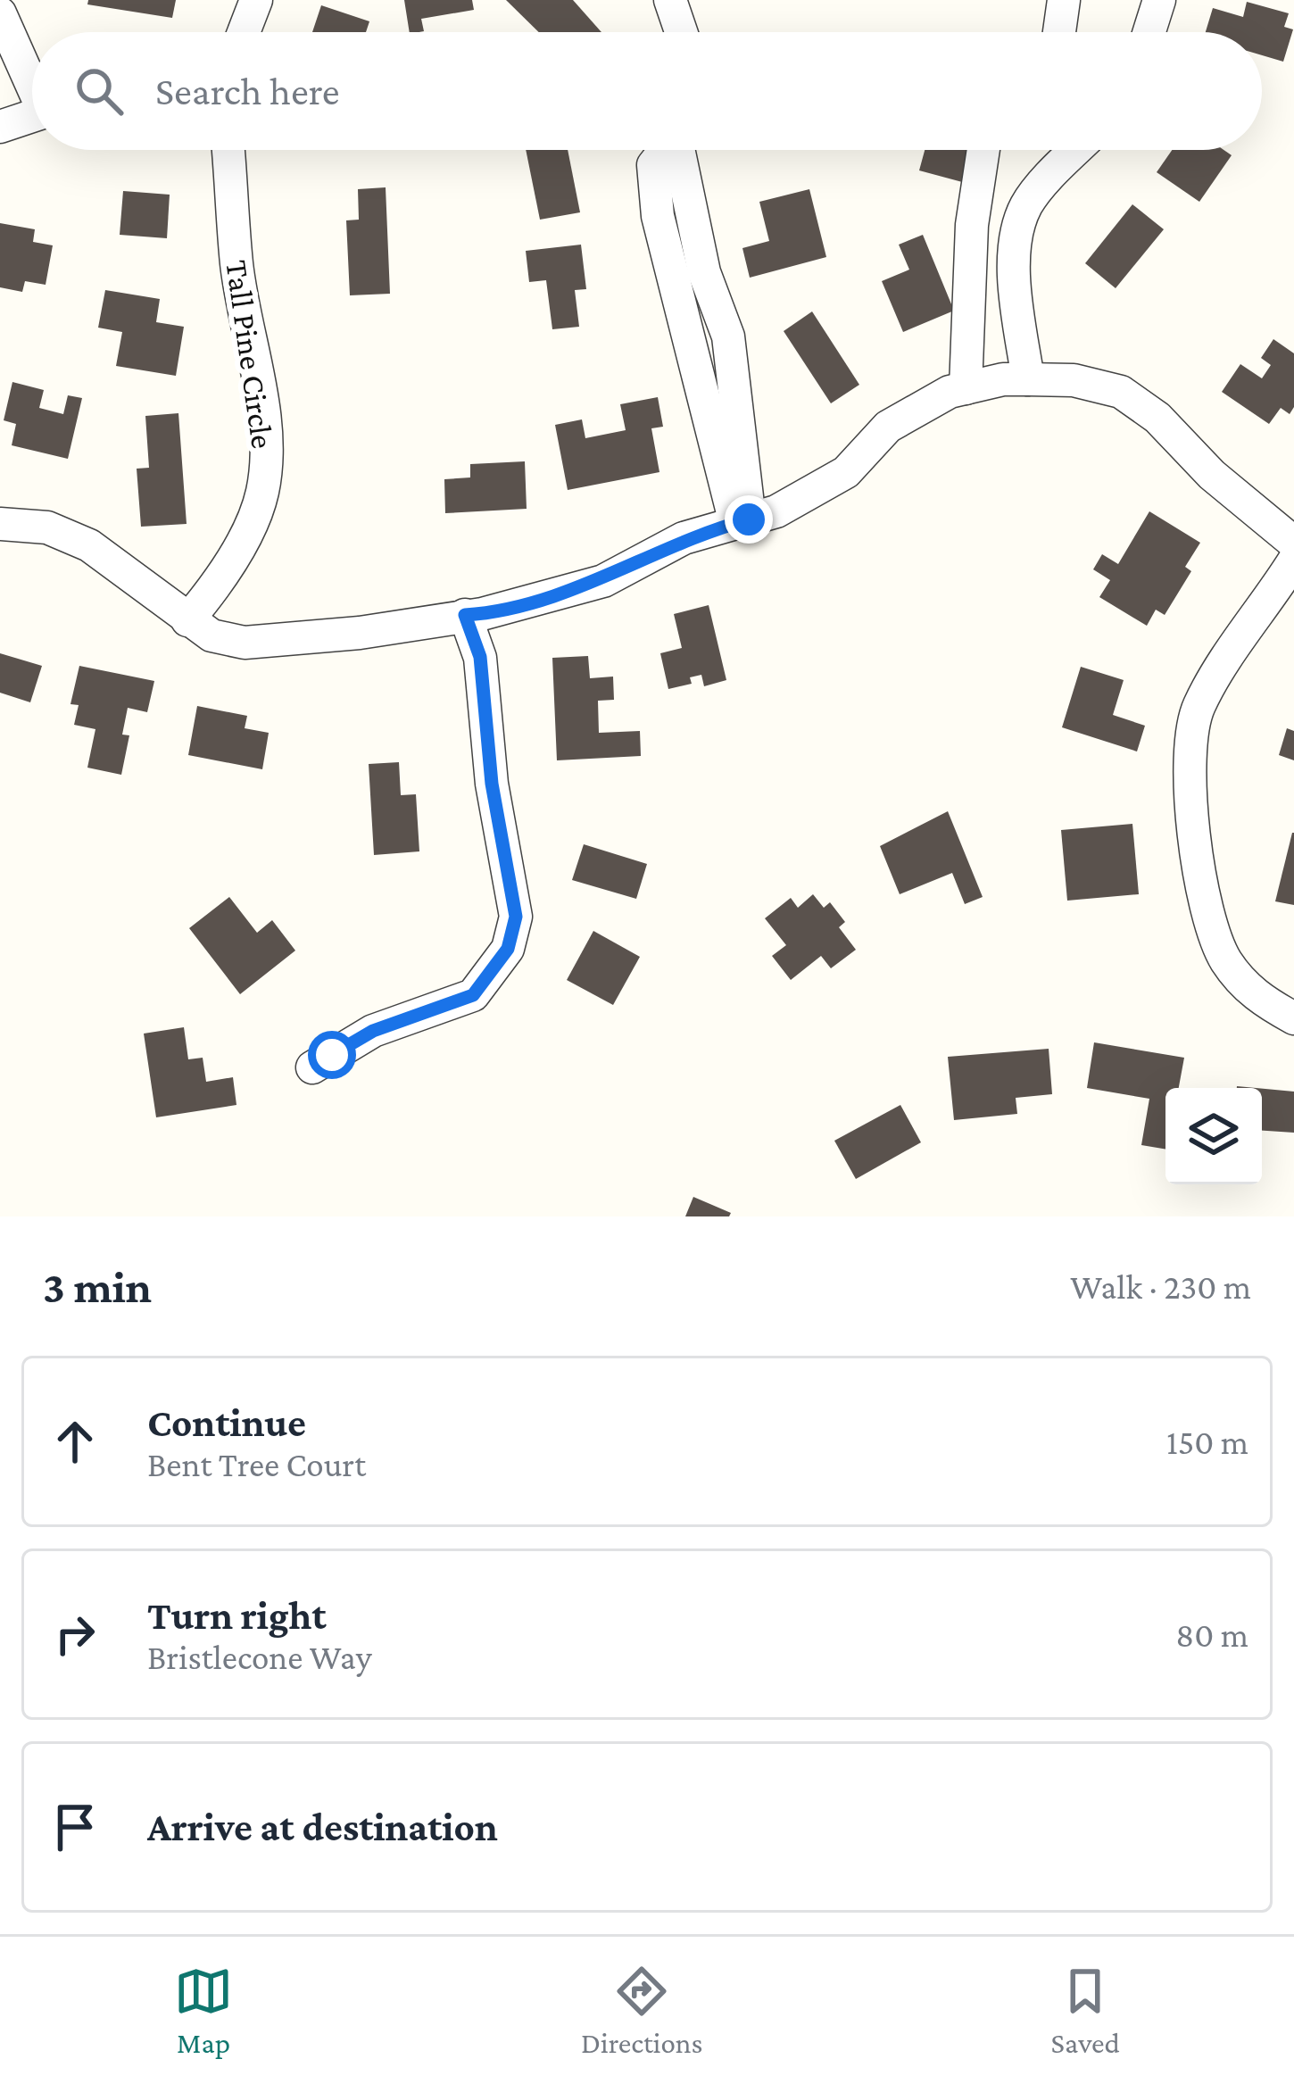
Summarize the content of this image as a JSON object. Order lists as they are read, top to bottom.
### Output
{
  "streets": {
    "street": ["Tall Pine Circle"]
  },
  "page": {
    "search": "Search here",
    "heading": ["3 min", "Walk · 230 m"],
    "list": [
      ["Continue", "Bent Tree Court", "150 m"],
      ["Turn right", "Bristlecone Way", "80 m"],
      "Arrive at destination"
    ],
    "nav": ["Map", "Directions", "Saved"]
  }
}
